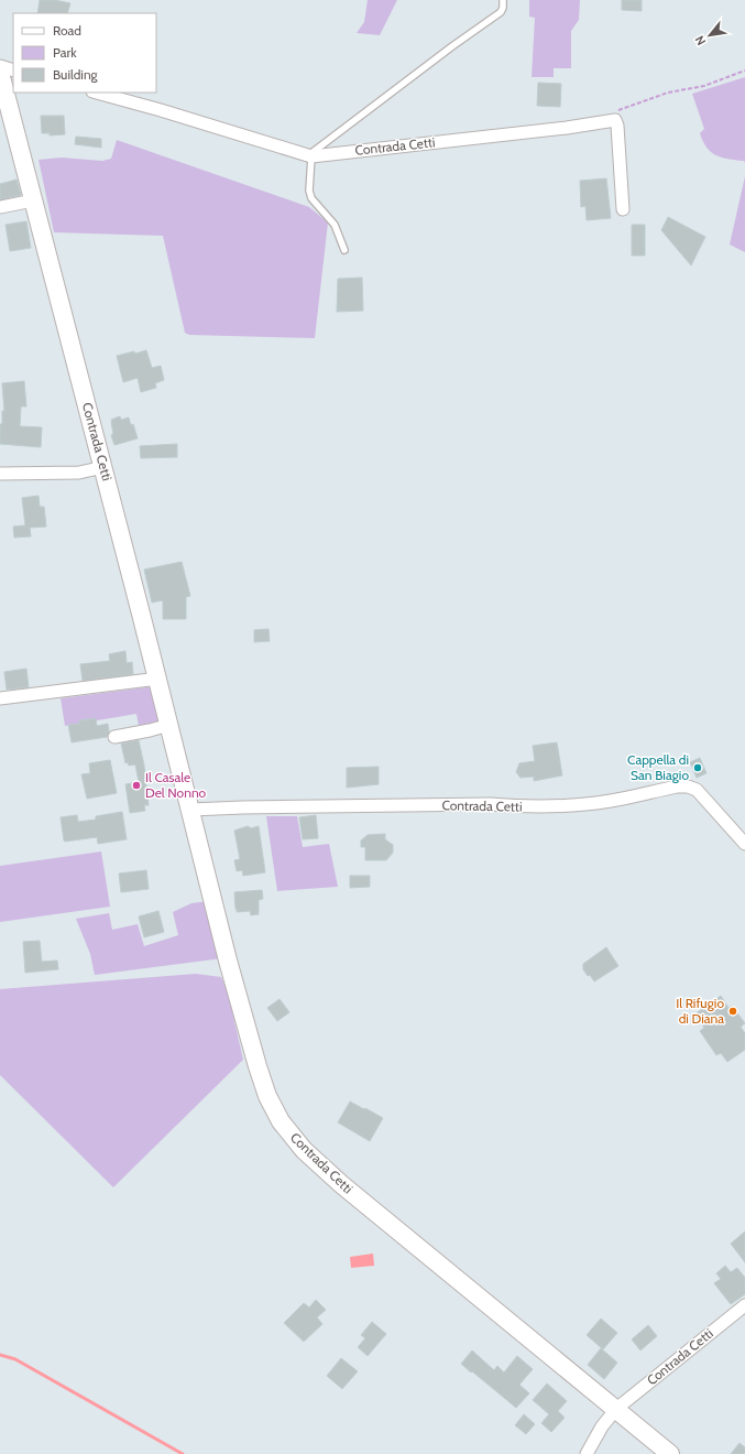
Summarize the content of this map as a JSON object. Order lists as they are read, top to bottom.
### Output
{
  "streets": {
    "main road": ["Contrada Cetti"]
  },
  "places": ["Cappella di San Biagio", "Il Casale Del Nonno", "Il Rifugio di Diana"],
  "legend": ["Road", "Park", "Building"],
  "north": "bottom left"
}
